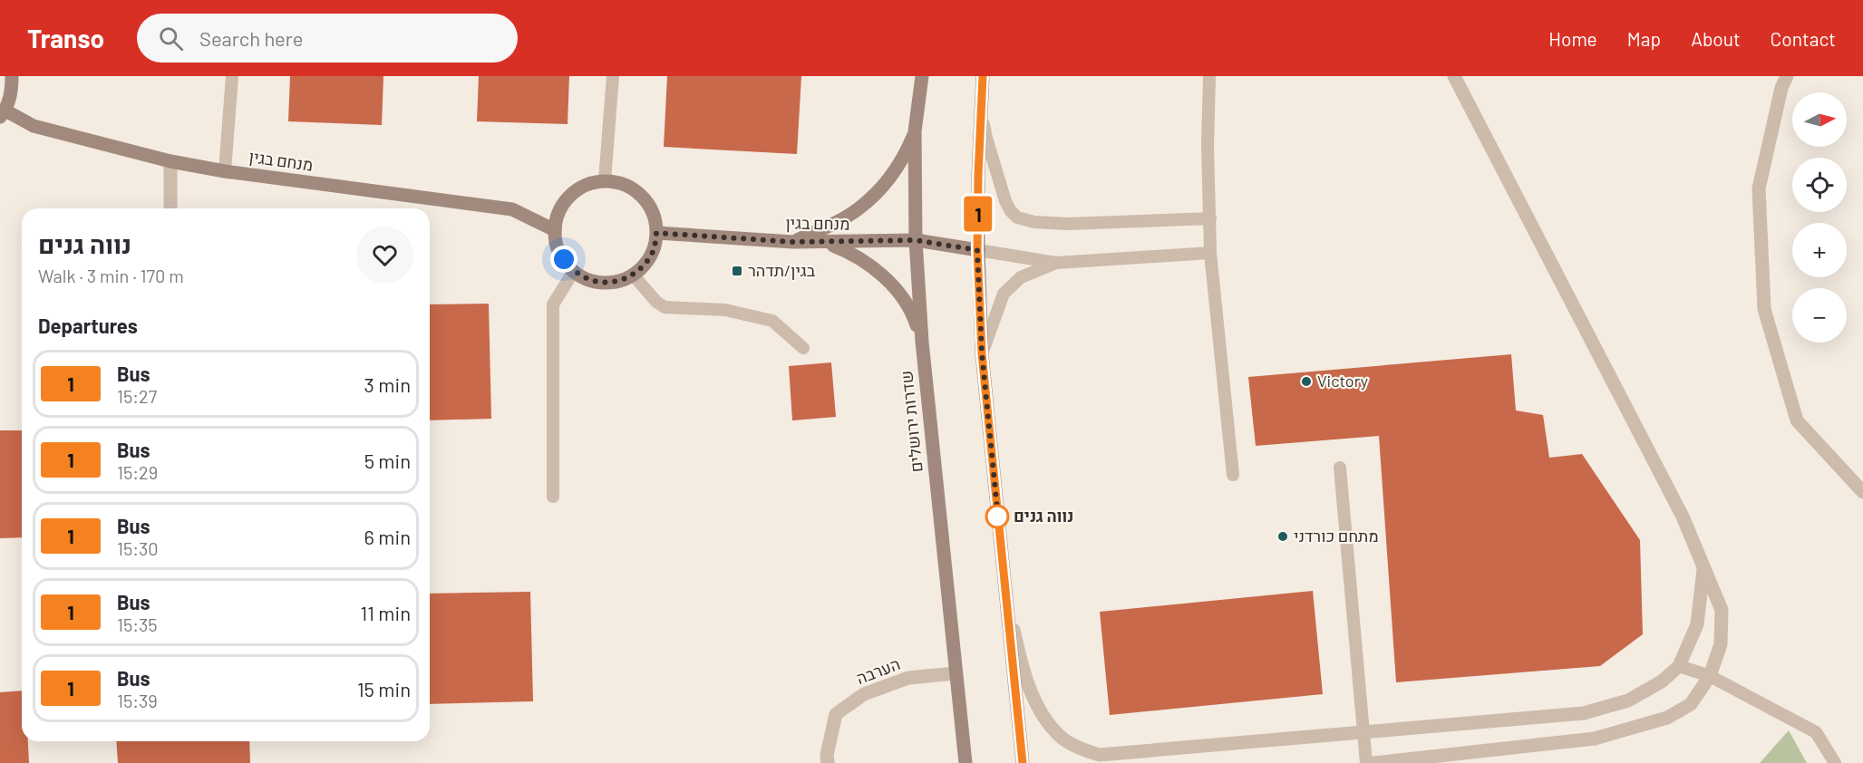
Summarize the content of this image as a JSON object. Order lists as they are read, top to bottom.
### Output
{
  "streets": {
    "main road": ["מנחם בגין", "שדרות ירושלים"],
    "street": ["הערבה"]
  },
  "crossings": [
    ["מנחם בגין", "שדרות ירושלים"],
    ["שדרות ירושלים", "הערבה"]
  ],
  "places": {
    "transit": ["בגין/תדהר"],
    "other": ["Victory", "נווה גנים", "מתחם כורדני"]
  },
  "lines": ["bus line 1"],
  "north": "right",
  "page": {
    "header": "Transo",
    "search": "Search here",
    "nav": [
      "Home",
      "Map",
      "About",
      "Contact"
    ],
    "on_map": "1",
    "map_buttons": ["+", "−"],
    "heading": [
      ["נווה גנים", "Walk · 3 min · 170 m"],
      "Departures"
    ],
    "list": [
      {
        "mark": "1",
        "name": "Bus",
        "note": "15:27",
        "value": "3 min"
      },
      {
        "mark": "1",
        "name": "Bus",
        "note": "15:29",
        "value": "5 min"
      },
      {
        "mark": "1",
        "name": "Bus",
        "note": "15:30",
        "value": "6 min"
      },
      {
        "mark": "1",
        "name": "Bus",
        "note": "15:35",
        "value": "11 min"
      },
      {
        "mark": "1",
        "name": "Bus",
        "note": "15:39",
        "value": "15 min"
      }
    ]
  }
}
